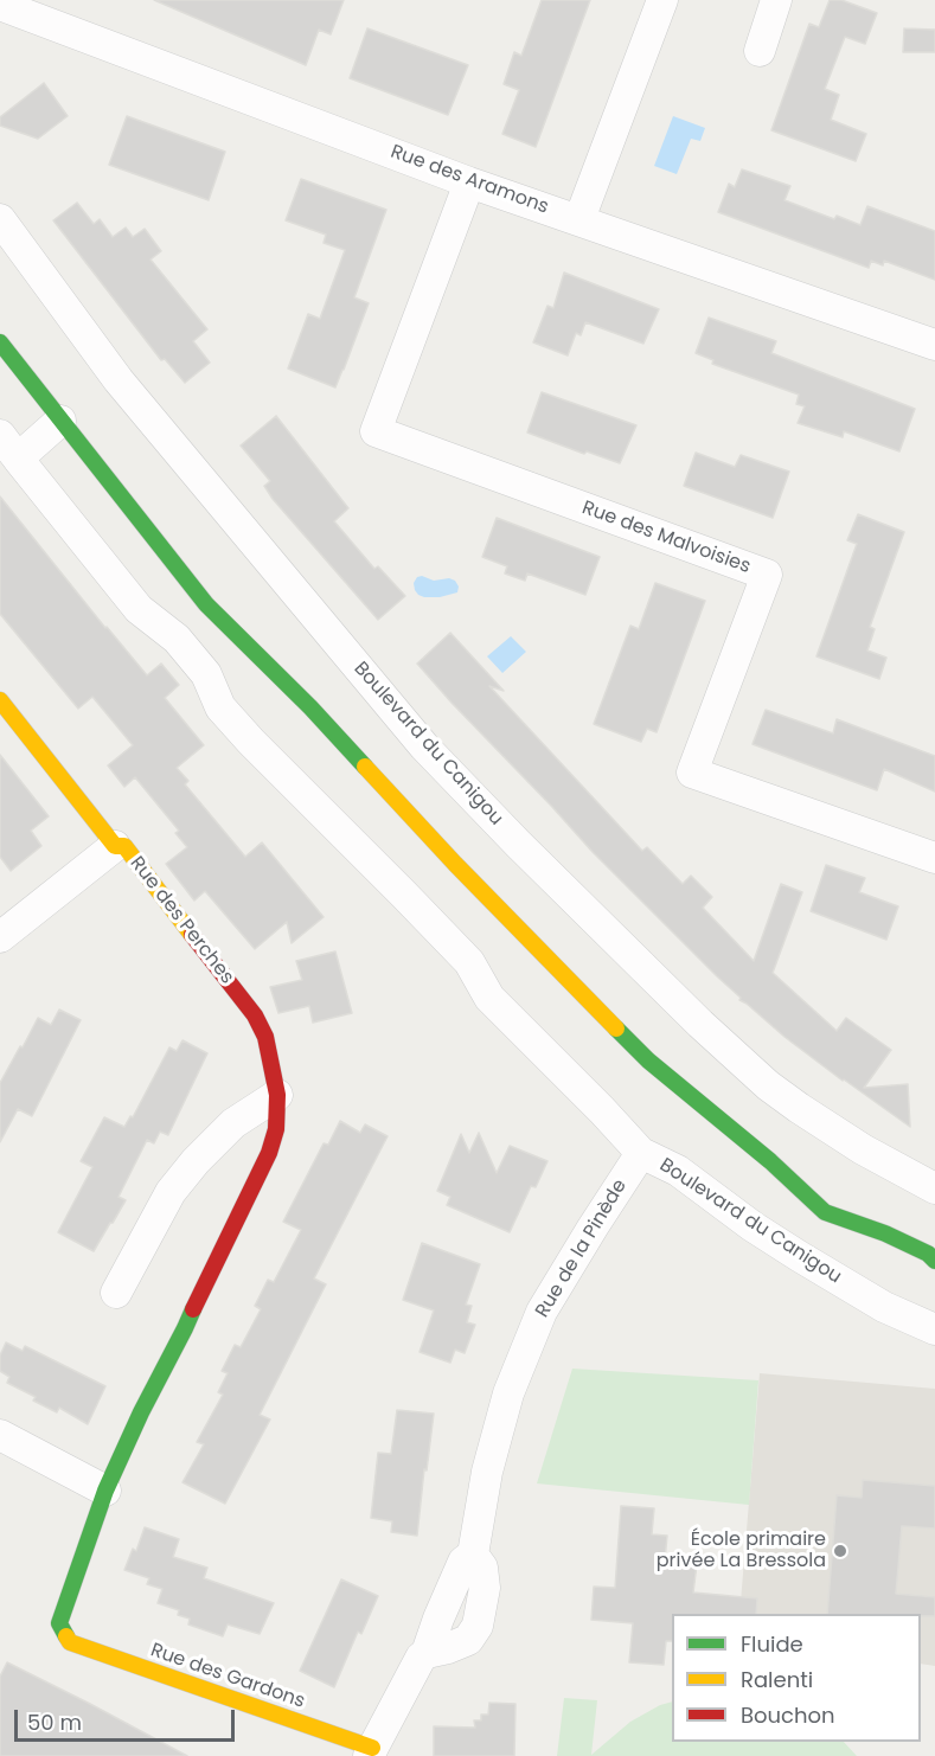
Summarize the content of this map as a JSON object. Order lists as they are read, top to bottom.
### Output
{
  "streets": {
    "street": [
      "Rue des Aramons",
      "Rue des Malvoisies",
      "Boulevard du Canigou",
      "Rue des Perches",
      "Rue de la Pinède",
      "Rue des Gardons"
    ]
  },
  "crossings": [
    ["Rue des Aramons", "Rue des Malvoisies"],
    ["Boulevard du Canigou", "Rue de la Pinède"],
    ["Rue des Perches", "Rue des Gardons"],
    ["Rue de la Pinède", "Rue des Gardons"]
  ],
  "places": ["École primaire privée La Bressola"],
  "legend": ["Fluide", "Ralenti", "Bouchon"],
  "scale_bar": "50 m"
}
